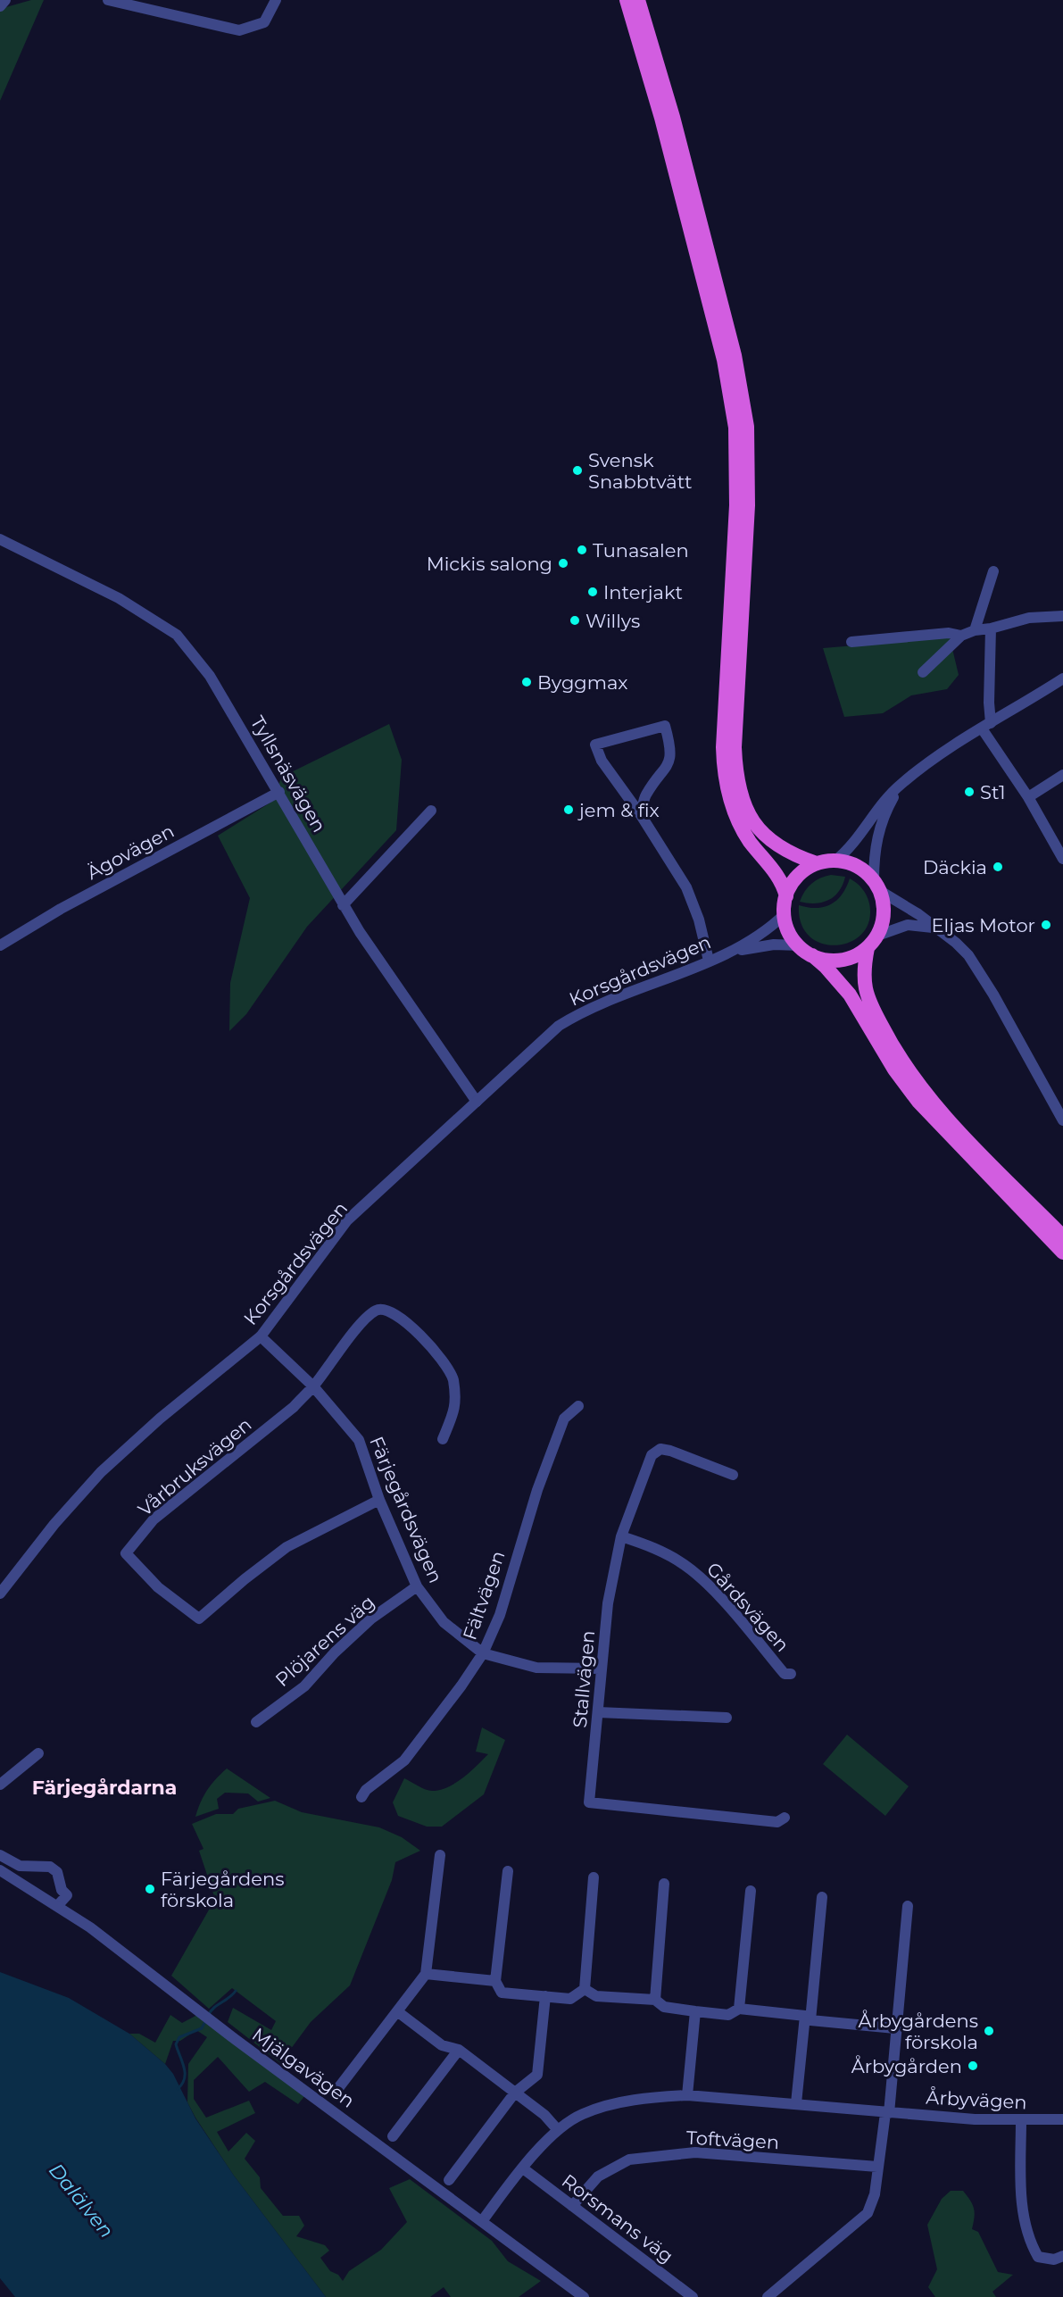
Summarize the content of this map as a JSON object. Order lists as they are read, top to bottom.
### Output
{
  "streets": {
    "street": [
      "Tyllsnäsvägen",
      "Ägovägen",
      "Korsgårdsvägen",
      "Vårbruksvägen",
      "Färjegårdsvägen",
      "Fältvägen",
      "Gårdsvägen",
      "Plöjarens väg",
      "Stallvägen",
      "Mjälgavägen",
      "Årbyvägen",
      "Toftvägen",
      "Rorsmans väg"
    ]
  },
  "crossings": [
    ["Tyllsnäsvägen", "Ägovägen"],
    ["Tyllsnäsvägen", "Korsgårdsvägen"],
    ["Korsgårdsvägen", "Färjegårdsvägen"],
    ["Vårbruksvägen", "Färjegårdsvägen"],
    ["Färjegårdsvägen", "Fältvägen"],
    ["Färjegårdsvägen", "Plöjarens väg"],
    ["Färjegårdsvägen", "Stallvägen"],
    ["Gårdsvägen", "Stallvägen"],
    ["Mjälgavägen", "Årbyvägen"],
    ["Årbyvägen", "Rorsmans väg"],
    ["Toftvägen", "Rorsmans väg"]
  ],
  "districts": ["Färjegårdarna"],
  "water": ["Dalälven"],
  "places": [
    "Svensk Snabbtvätt",
    "Tunasalen",
    "Mickis salong",
    "Interjakt",
    "Willys",
    "Byggmax",
    "St1",
    "jem & fix",
    "Däckia",
    "Eljas Motor",
    "Färjegårdens förskola",
    "Årbygårdens förskola",
    "Årbygården"
  ]
}
